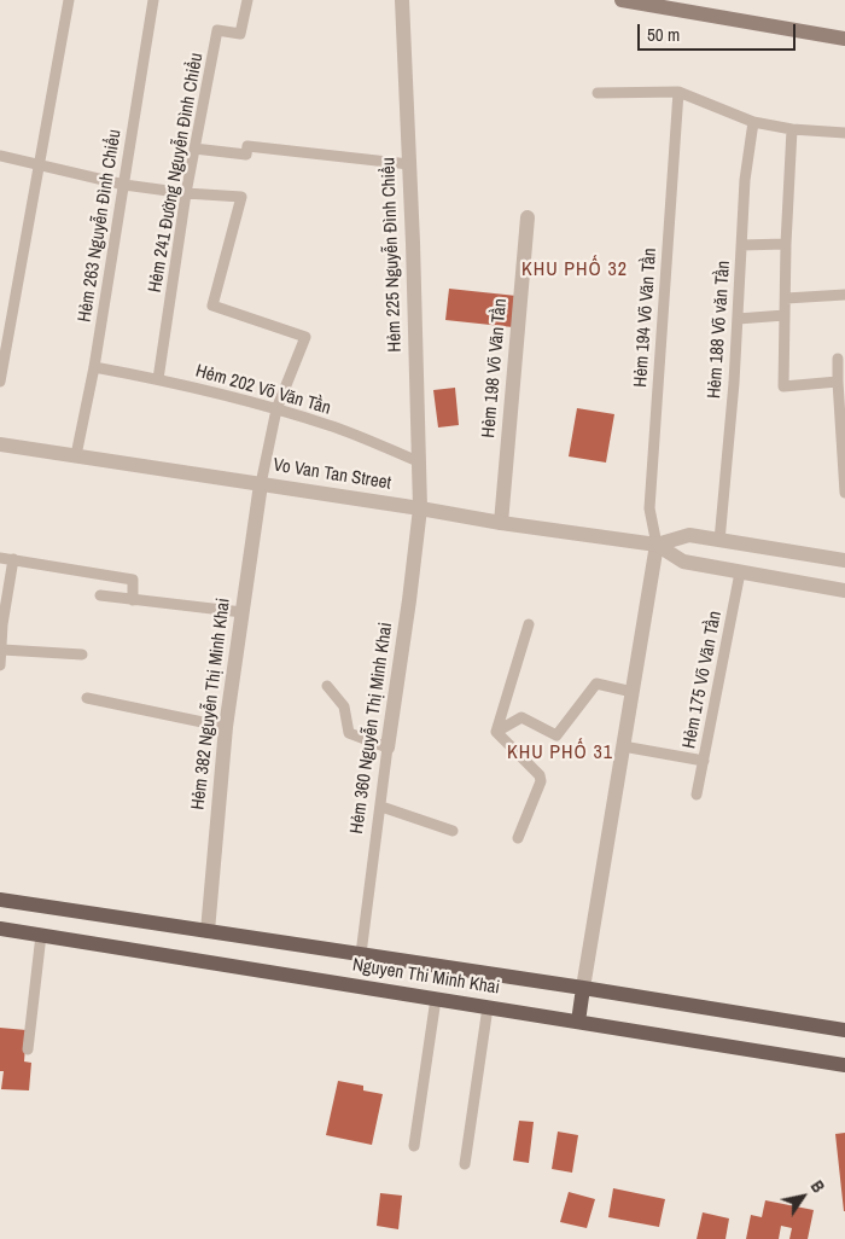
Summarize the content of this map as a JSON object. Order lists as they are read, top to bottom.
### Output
{
  "streets": {
    "main road": ["Nguyen Thi Minh Khai"],
    "street": [
      "Hẻm 225 Nguyễn Ðình Chiểu",
      "Hẻm 198 Võ Văn Tần",
      "Vo Van Tan Street",
      "Hẻm 382 Nguyễn Thị Minh Khai",
      "Hẻm 360 Nguyễn Thị Minh Khai"
    ],
    "lane": [
      "Hẻm 241 Đường Nguyễn Đình Chiểu",
      "Hẻm 263 Nguyễn Ðình Chiểu",
      "Hẻm 194 Võ Văn Tần",
      "Hẻm 188 Võ văn Tần",
      "Hẻm 202 Võ Văn Tần",
      "Hẻm 175 Võ Văn Tần"
    ]
  },
  "crossings": [
    ["Hẻm 241 Đường Nguyễn Đình Chiểu", "Hẻm 202 Võ Văn Tần"],
    ["Hẻm 263 Nguyễn Ðình Chiểu", "Hẻm 202 Võ Văn Tần"],
    ["Hẻm 263 Nguyễn Ðình Chiểu", "Vo Van Tan Street"],
    ["Hẻm 225 Nguyễn Ðình Chiểu", "Hẻm 202 Võ Văn Tần"],
    ["Hẻm 225 Nguyễn Ðình Chiểu", "Vo Van Tan Street"],
    ["Hẻm 225 Nguyễn Ðình Chiểu", "Hẻm 360 Nguyễn Thị Minh Khai"],
    ["Hẻm 194 Võ Văn Tần", "Vo Van Tan Street"],
    ["Hẻm 188 Võ văn Tần", "Vo Van Tan Street"],
    ["Hẻm 198 Võ Văn Tần", "Vo Van Tan Street"],
    ["Vo Van Tan Street", "Hẻm 175 Võ Văn Tần"],
    ["Vo Van Tan Street", "Hẻm 382 Nguyễn Thị Minh Khai"],
    ["Vo Van Tan Street", "Hẻm 360 Nguyễn Thị Minh Khai"],
    ["Hẻm 382 Nguyễn Thị Minh Khai", "Nguyen Thi Minh Khai"],
    ["Hẻm 360 Nguyễn Thị Minh Khai", "Nguyen Thi Minh Khai"]
  ],
  "districts": ["KHU PHỐ 32", "KHU PHỐ 31"],
  "scale_bar": "50 m",
  "north": "top right"
}
